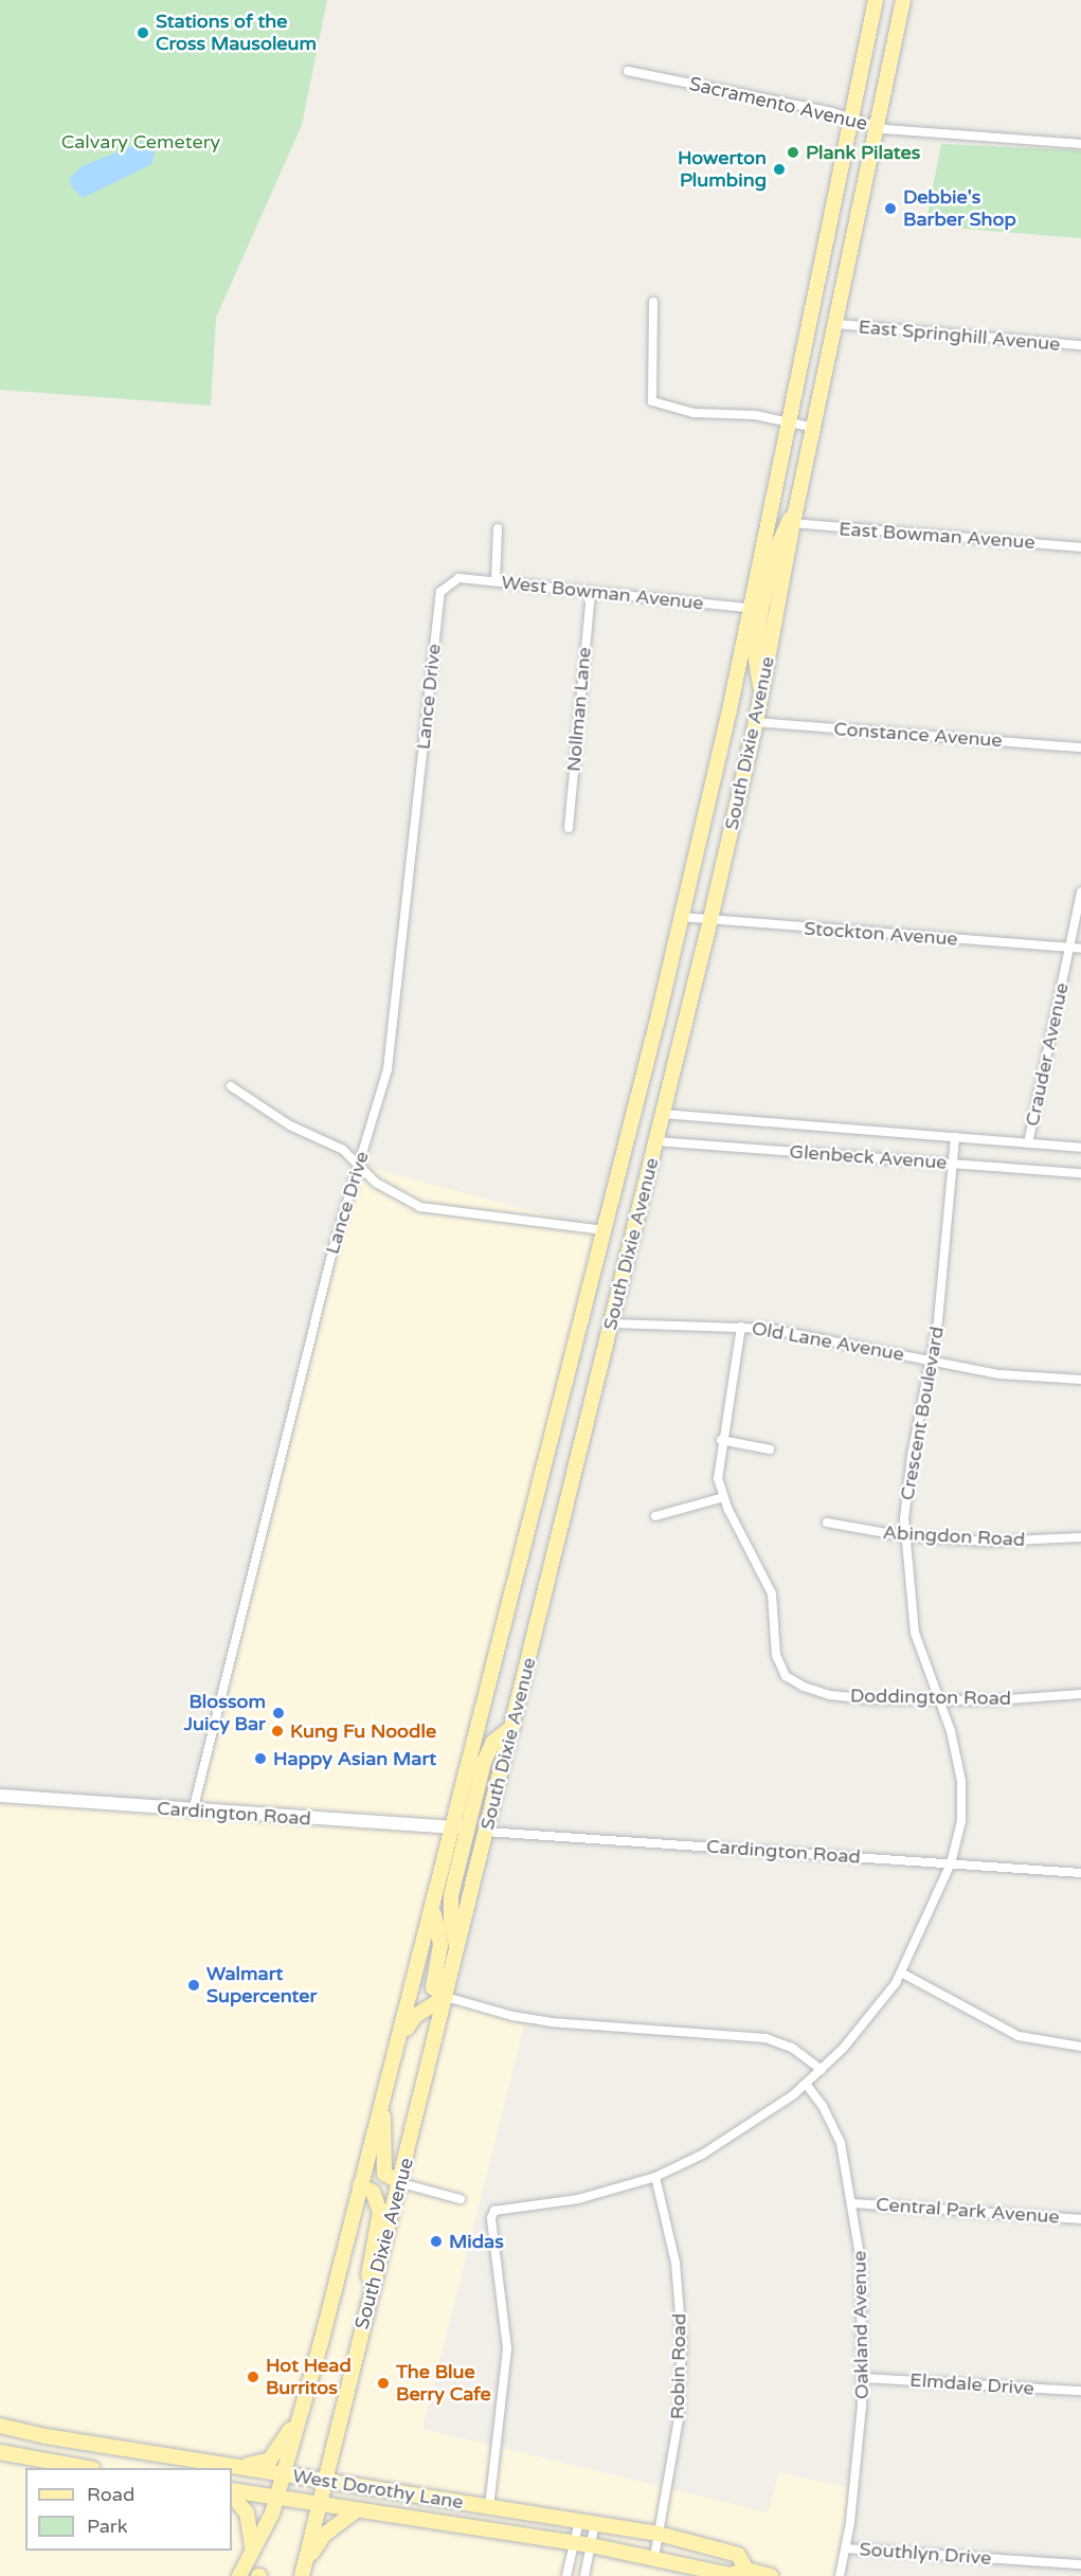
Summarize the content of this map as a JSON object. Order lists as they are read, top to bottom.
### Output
{
  "streets": {
    "main road": ["South Dixie Avenue", "West Dorothy Lane"],
    "street": [
      "Sacramento Avenue",
      "East Springhill Avenue",
      "East Bowman Avenue",
      "West Bowman Avenue",
      "Lance Drive",
      "Nollman Lane",
      "Constance Avenue",
      "Stockton Avenue",
      "Crauder Avenue",
      "Glenbeck Avenue",
      "Old Lane Avenue",
      "Crescent Boulevard",
      "Abingdon Road",
      "Doddington Road",
      "Cardington Road",
      "Central Park Avenue",
      "Oakland Avenue",
      "Robin Road",
      "Elmdale Drive",
      "Southlyn Drive"
    ]
  },
  "crossings": [
    ["Sacramento Avenue", "South Dixie Avenue"],
    ["East Springhill Avenue", "South Dixie Avenue"],
    ["East Bowman Avenue", "South Dixie Avenue"],
    ["West Bowman Avenue", "Lance Drive"],
    ["West Bowman Avenue", "Nollman Lane"],
    ["West Bowman Avenue", "South Dixie Avenue"],
    ["Lance Drive", "Cardington Road"],
    ["Constance Avenue", "South Dixie Avenue"],
    ["South Dixie Avenue", "Stockton Avenue"],
    ["South Dixie Avenue", "Glenbeck Avenue"],
    ["South Dixie Avenue", "Old Lane Avenue"],
    ["South Dixie Avenue", "Cardington Road"],
    ["South Dixie Avenue", "West Dorothy Lane"],
    ["Stockton Avenue", "Crauder Avenue"],
    ["Crauder Avenue", "Glenbeck Avenue"],
    ["Glenbeck Avenue", "Crescent Boulevard"],
    ["Old Lane Avenue", "Crescent Boulevard"],
    ["Old Lane Avenue", "Doddington Road"],
    ["Crescent Boulevard", "Abingdon Road"],
    ["Crescent Boulevard", "Doddington Road"],
    ["Crescent Boulevard", "Cardington Road"],
    ["Crescent Boulevard", "Oakland Avenue"],
    ["Crescent Boulevard", "Robin Road"],
    ["Crescent Boulevard", "West Dorothy Lane"],
    ["Central Park Avenue", "Oakland Avenue"],
    ["Oakland Avenue", "Elmdale Drive"],
    ["Oakland Avenue", "Southlyn Drive"],
    ["Robin Road", "West Dorothy Lane"]
  ],
  "parks": ["Calvary Cemetery"],
  "places": [
    "Stations of the Cross Mausoleum",
    "Plank Pilates",
    "Howerton Plumbing",
    "Debbie's Barber Shop",
    "Blossom Juicy Bar",
    "Kung Fu Noodle",
    "Happy Asian Mart",
    "Walmart Supercenter",
    "Midas",
    "Hot Head Burritos",
    "The Blue Berry Cafe"
  ],
  "legend": ["Road", "Park"]
}
